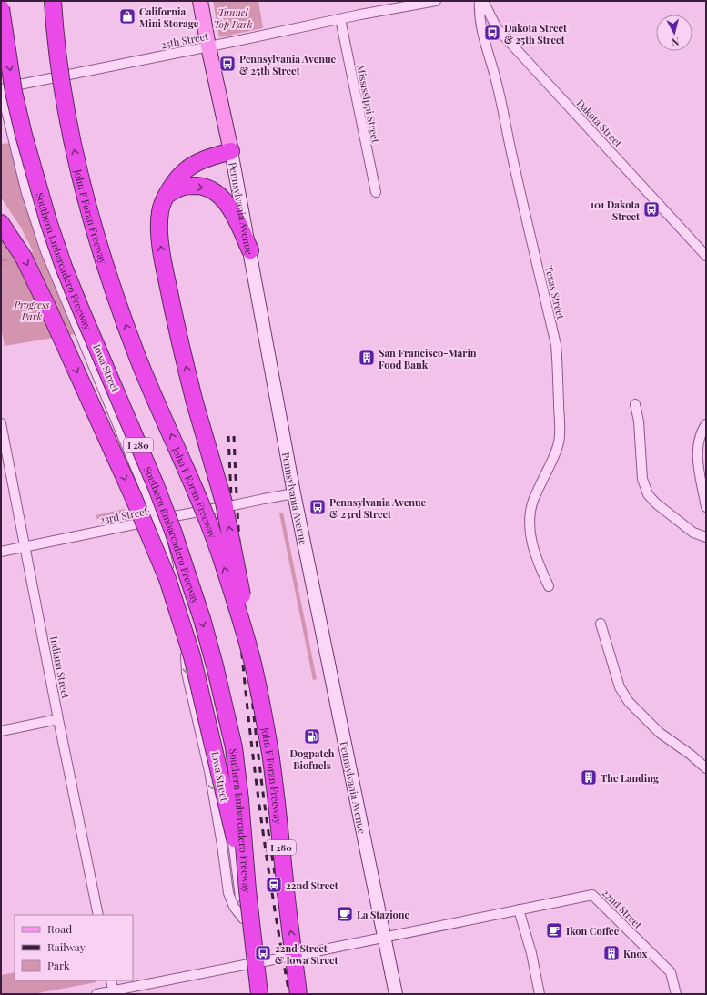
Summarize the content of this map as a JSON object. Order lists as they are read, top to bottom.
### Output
{
  "streets": {
    "highway": ["John F Foran Freeway", "Southern Embarcadero Freeway", "I 280"],
    "main road": ["Pennsylvania Avenue"],
    "street": [
      "25th Street",
      "Mississippi Street",
      "Dakota Street",
      "Texas Street",
      "Iowa Street",
      "23rd Street",
      "Indiana Street",
      "22nd Street"
    ]
  },
  "crossings": [
    ["25th Street", "Mississippi Street"],
    ["25th Street", "Pennsylvania Avenue"],
    ["25th Street", "Iowa Street"],
    ["Pennsylvania Avenue", "23rd Street"],
    ["Pennsylvania Avenue", "22nd Street"],
    ["Iowa Street", "23rd Street"],
    ["Iowa Street", "22nd Street"],
    ["23rd Street", "Indiana Street"]
  ],
  "parks": ["Tunnel Top Park", "Progress Park"],
  "places": {
    "shop": ["California Mini Storage"],
    "bus stop": [
      "Dakota Street & 25th Street",
      "Pennsylvania Avenue & 25th Street",
      "101 Dakota Street",
      "Pennsylvania Avenue & 23rd Street",
      "22nd Street & Iowa Street"
    ],
    "building": ["San Francisco-Marin Food Bank", "The Landing", "Knox"],
    "fuel station": ["Dogpatch Biofuels"],
    "station": ["22nd Street"],
    "cafe": ["La Stazione", "Ikon Coffee"]
  },
  "legend": ["Road", "Railway", "Park"],
  "north": "bottom"
}
